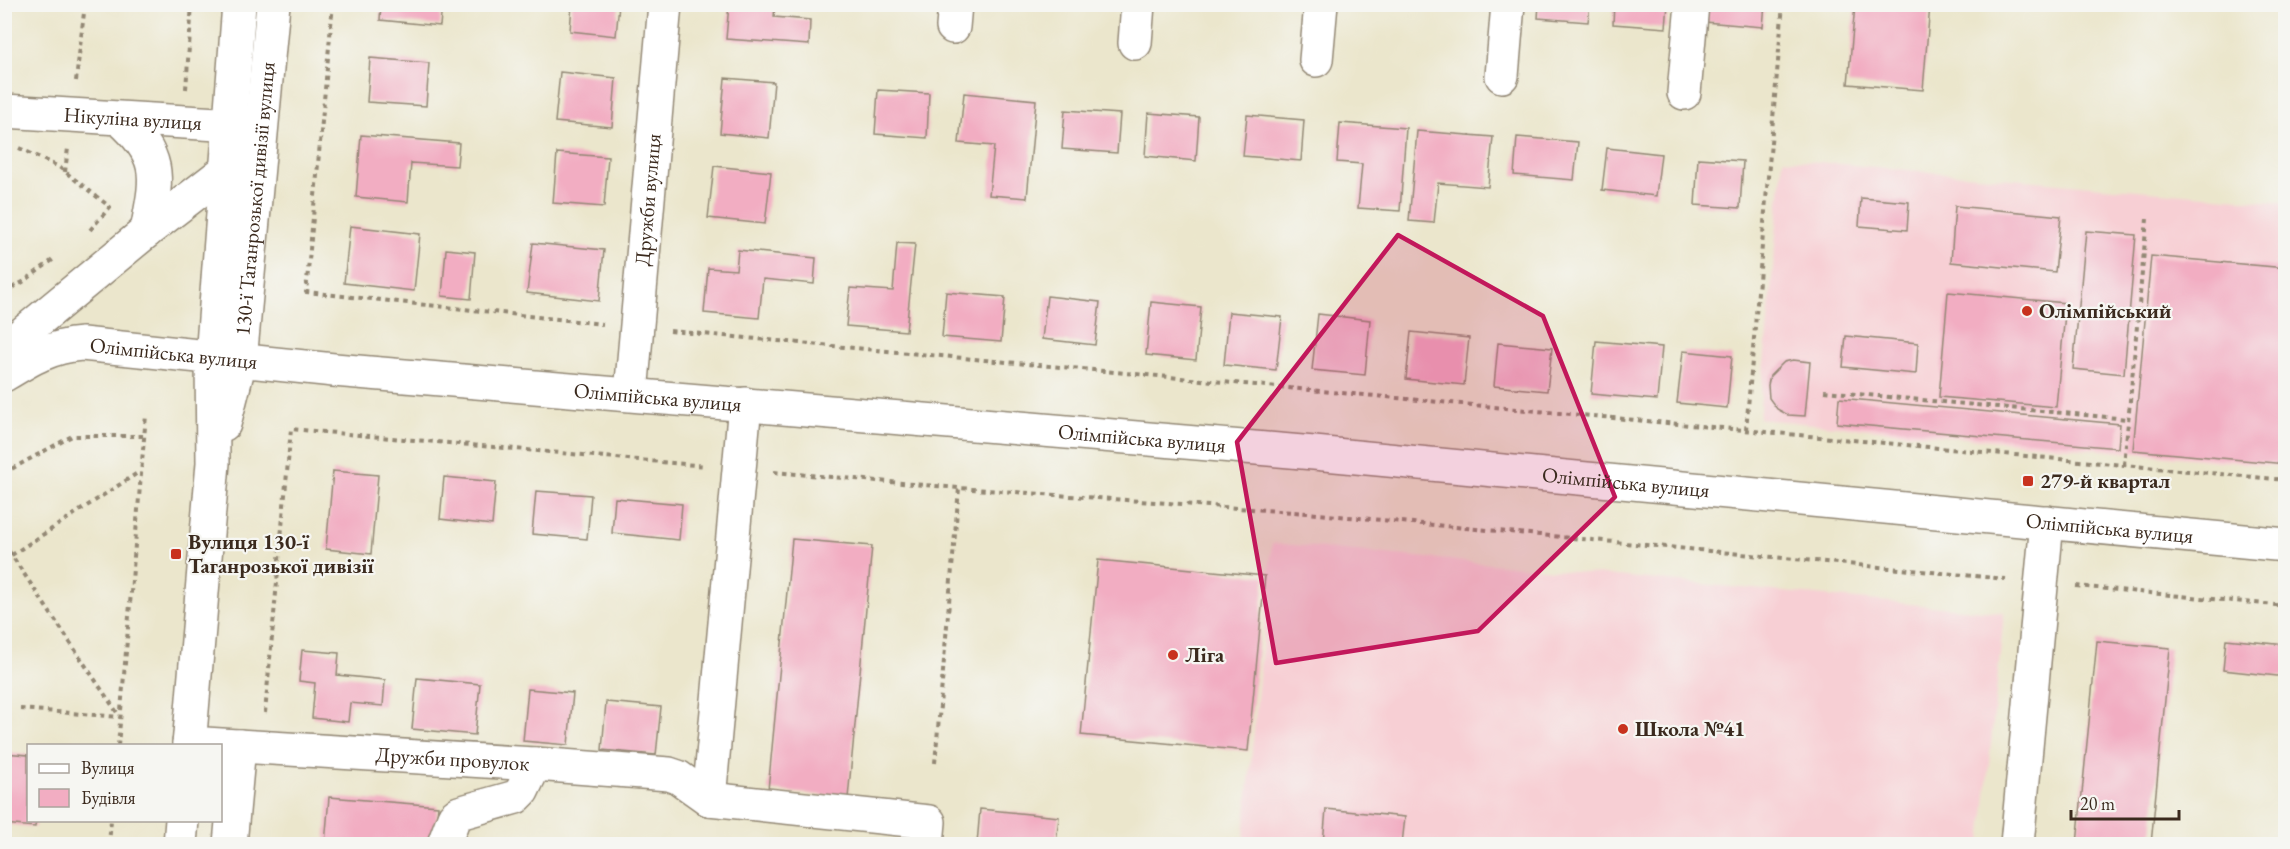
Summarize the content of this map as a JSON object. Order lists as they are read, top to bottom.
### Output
{
  "streets": {
    "main road": [
      "Нікуліна вулиця",
      "130-ї Таганрозької дивізії вулиця",
      "Дружби вулиця",
      "Олімпійська вулиця",
      "Дружби провулок"
    ]
  },
  "crossings": [
    ["Нікуліна вулиця", "130-ї Таганрозької дивізії вулиця"],
    ["130-ї Таганрозької дивізії вулиця", "Олімпійська вулиця"],
    ["Дружби вулиця", "Олімпійська вулиця"]
  ],
  "places": {
    "other": ["Олімпійський", "Ліга", "Школа №41"],
    "transit": ["279-й квартал", "Вулиця 130-ї Таганрозької дивізії"]
  },
  "legend": ["Вулиця", "Будівля"],
  "scale_bar": "20 m"
}
